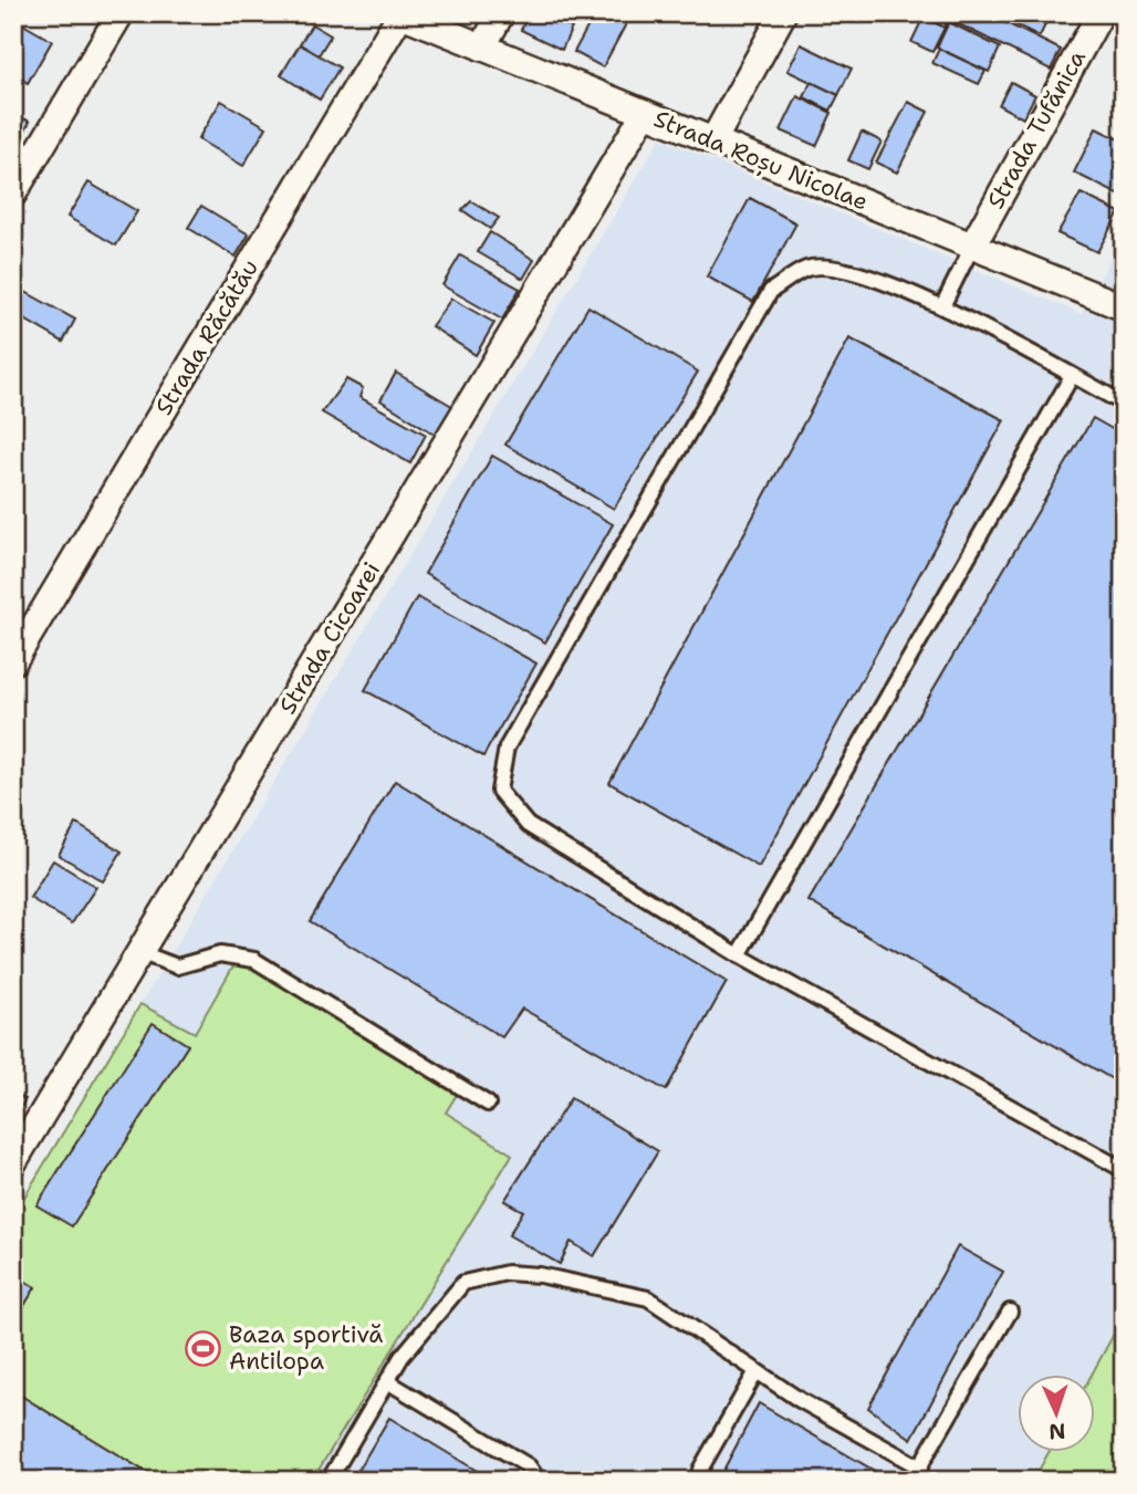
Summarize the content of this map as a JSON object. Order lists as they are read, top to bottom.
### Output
{
  "streets": {
    "street": [
      "Strada Tufănica",
      "Strada Roșu Nicolae",
      "Strada Răcătău",
      "Strada Cicoarei"
    ]
  },
  "crossings": [
    ["Strada Tufănica", "Strada Roșu Nicolae"],
    ["Strada Roșu Nicolae", "Strada Răcătău"],
    ["Strada Roșu Nicolae", "Strada Cicoarei"]
  ],
  "places": {
    "sports": ["Baza sportivă Antilopa"]
  },
  "north": "bottom"
}
